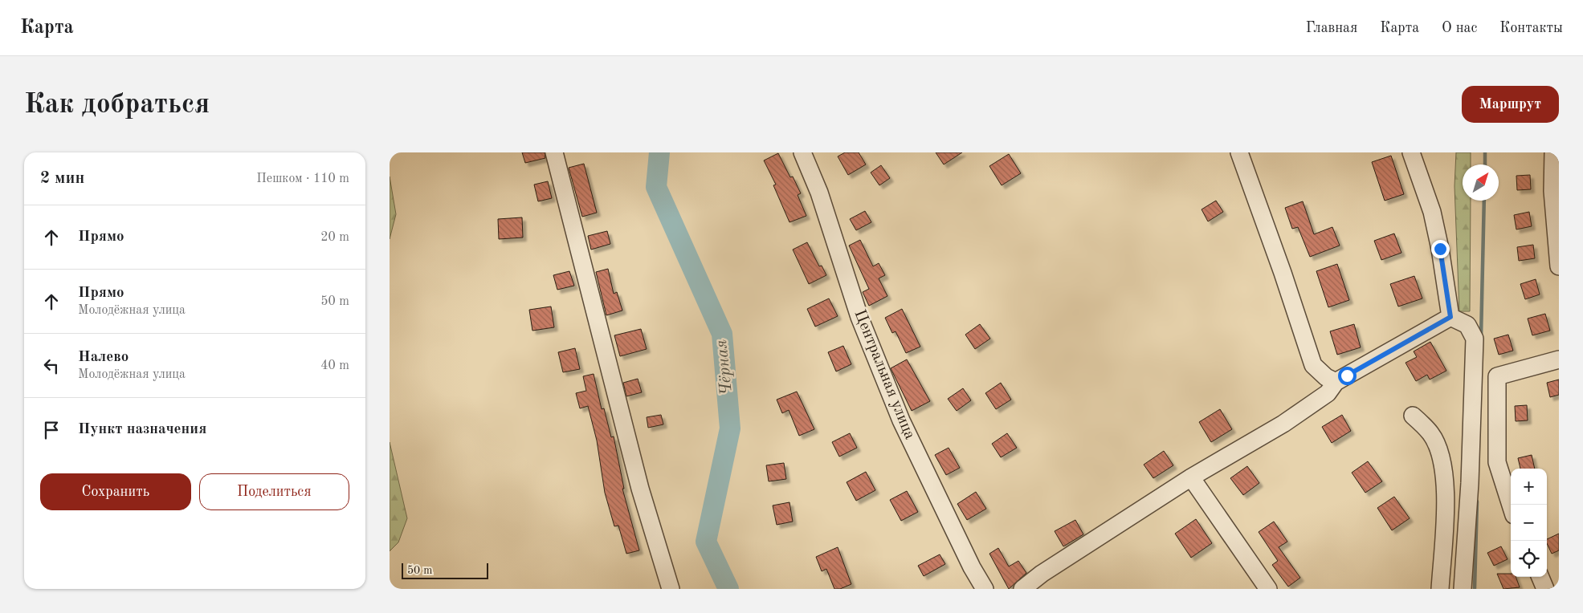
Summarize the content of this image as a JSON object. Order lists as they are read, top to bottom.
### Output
{
  "streets": {
    "street": ["Центральная улица"]
  },
  "water": ["Чёрная"],
  "scale_bar": "50 m",
  "north": "top right",
  "page": {
    "header": "Карта",
    "nav": [
      "Главная",
      "Карта",
      "О нас",
      "Контакты"
    ],
    "buttons": [
      "Маршрут",
      ["Сохранить", "Поделиться"]
    ],
    "title": "Как добраться",
    "heading": ["2 мин", "Пешком · 110 m"],
    "list": [
      ["Прямо", "20 m"],
      ["Прямо", "Молодёжная улица", "50 m"],
      ["Налево", "Молодёжная улица", "40 m"],
      "Пункт назначения"
    ],
    "map_buttons": ["+", "−"],
    "scale": "50 m"
  }
}
